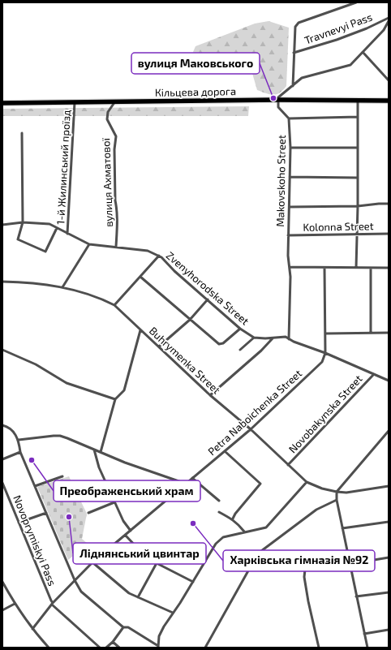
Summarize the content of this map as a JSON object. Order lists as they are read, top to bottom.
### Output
{
  "streets": {
    "highway": ["Кільцева дорога"],
    "street": [
      "Travnevyi Pass",
      "1-й Жилинський проїзд",
      "Makovskoho Street",
      "вулиця Ахматової",
      "Kolonna Street",
      "Zvenyhorodska Street",
      "Buhrymenka Street",
      "Petra Naboichenka Street",
      "Novobakynska Street",
      "Novoprymiskyi Pass"
    ]
  },
  "crossings": [
    ["Кільцева дорога", "1-й Жилинський проїзд"],
    ["Кільцева дорога", "вулиця Ахматової"],
    ["1-й Жилинський проїзд", "Zvenyhorodska Street"],
    ["Makovskoho Street", "Kolonna Street"],
    ["Makovskoho Street", "Zvenyhorodska Street"],
    ["вулиця Ахматової", "Zvenyhorodska Street"],
    ["Zvenyhorodska Street", "Petra Naboichenka Street"],
    ["Zvenyhorodska Street", "Novobakynska Street"],
    ["Buhrymenka Street", "Petra Naboichenka Street"],
    ["Buhrymenka Street", "Novobakynska Street"],
    ["Petra Naboichenka Street", "Novoprymiskyi Pass"]
  ],
  "places": [
    "вулиця Маковського",
    "Преображенський храм",
    "Ліднянський цвинтар",
    "Харківська гімназія №92"
  ]
}
